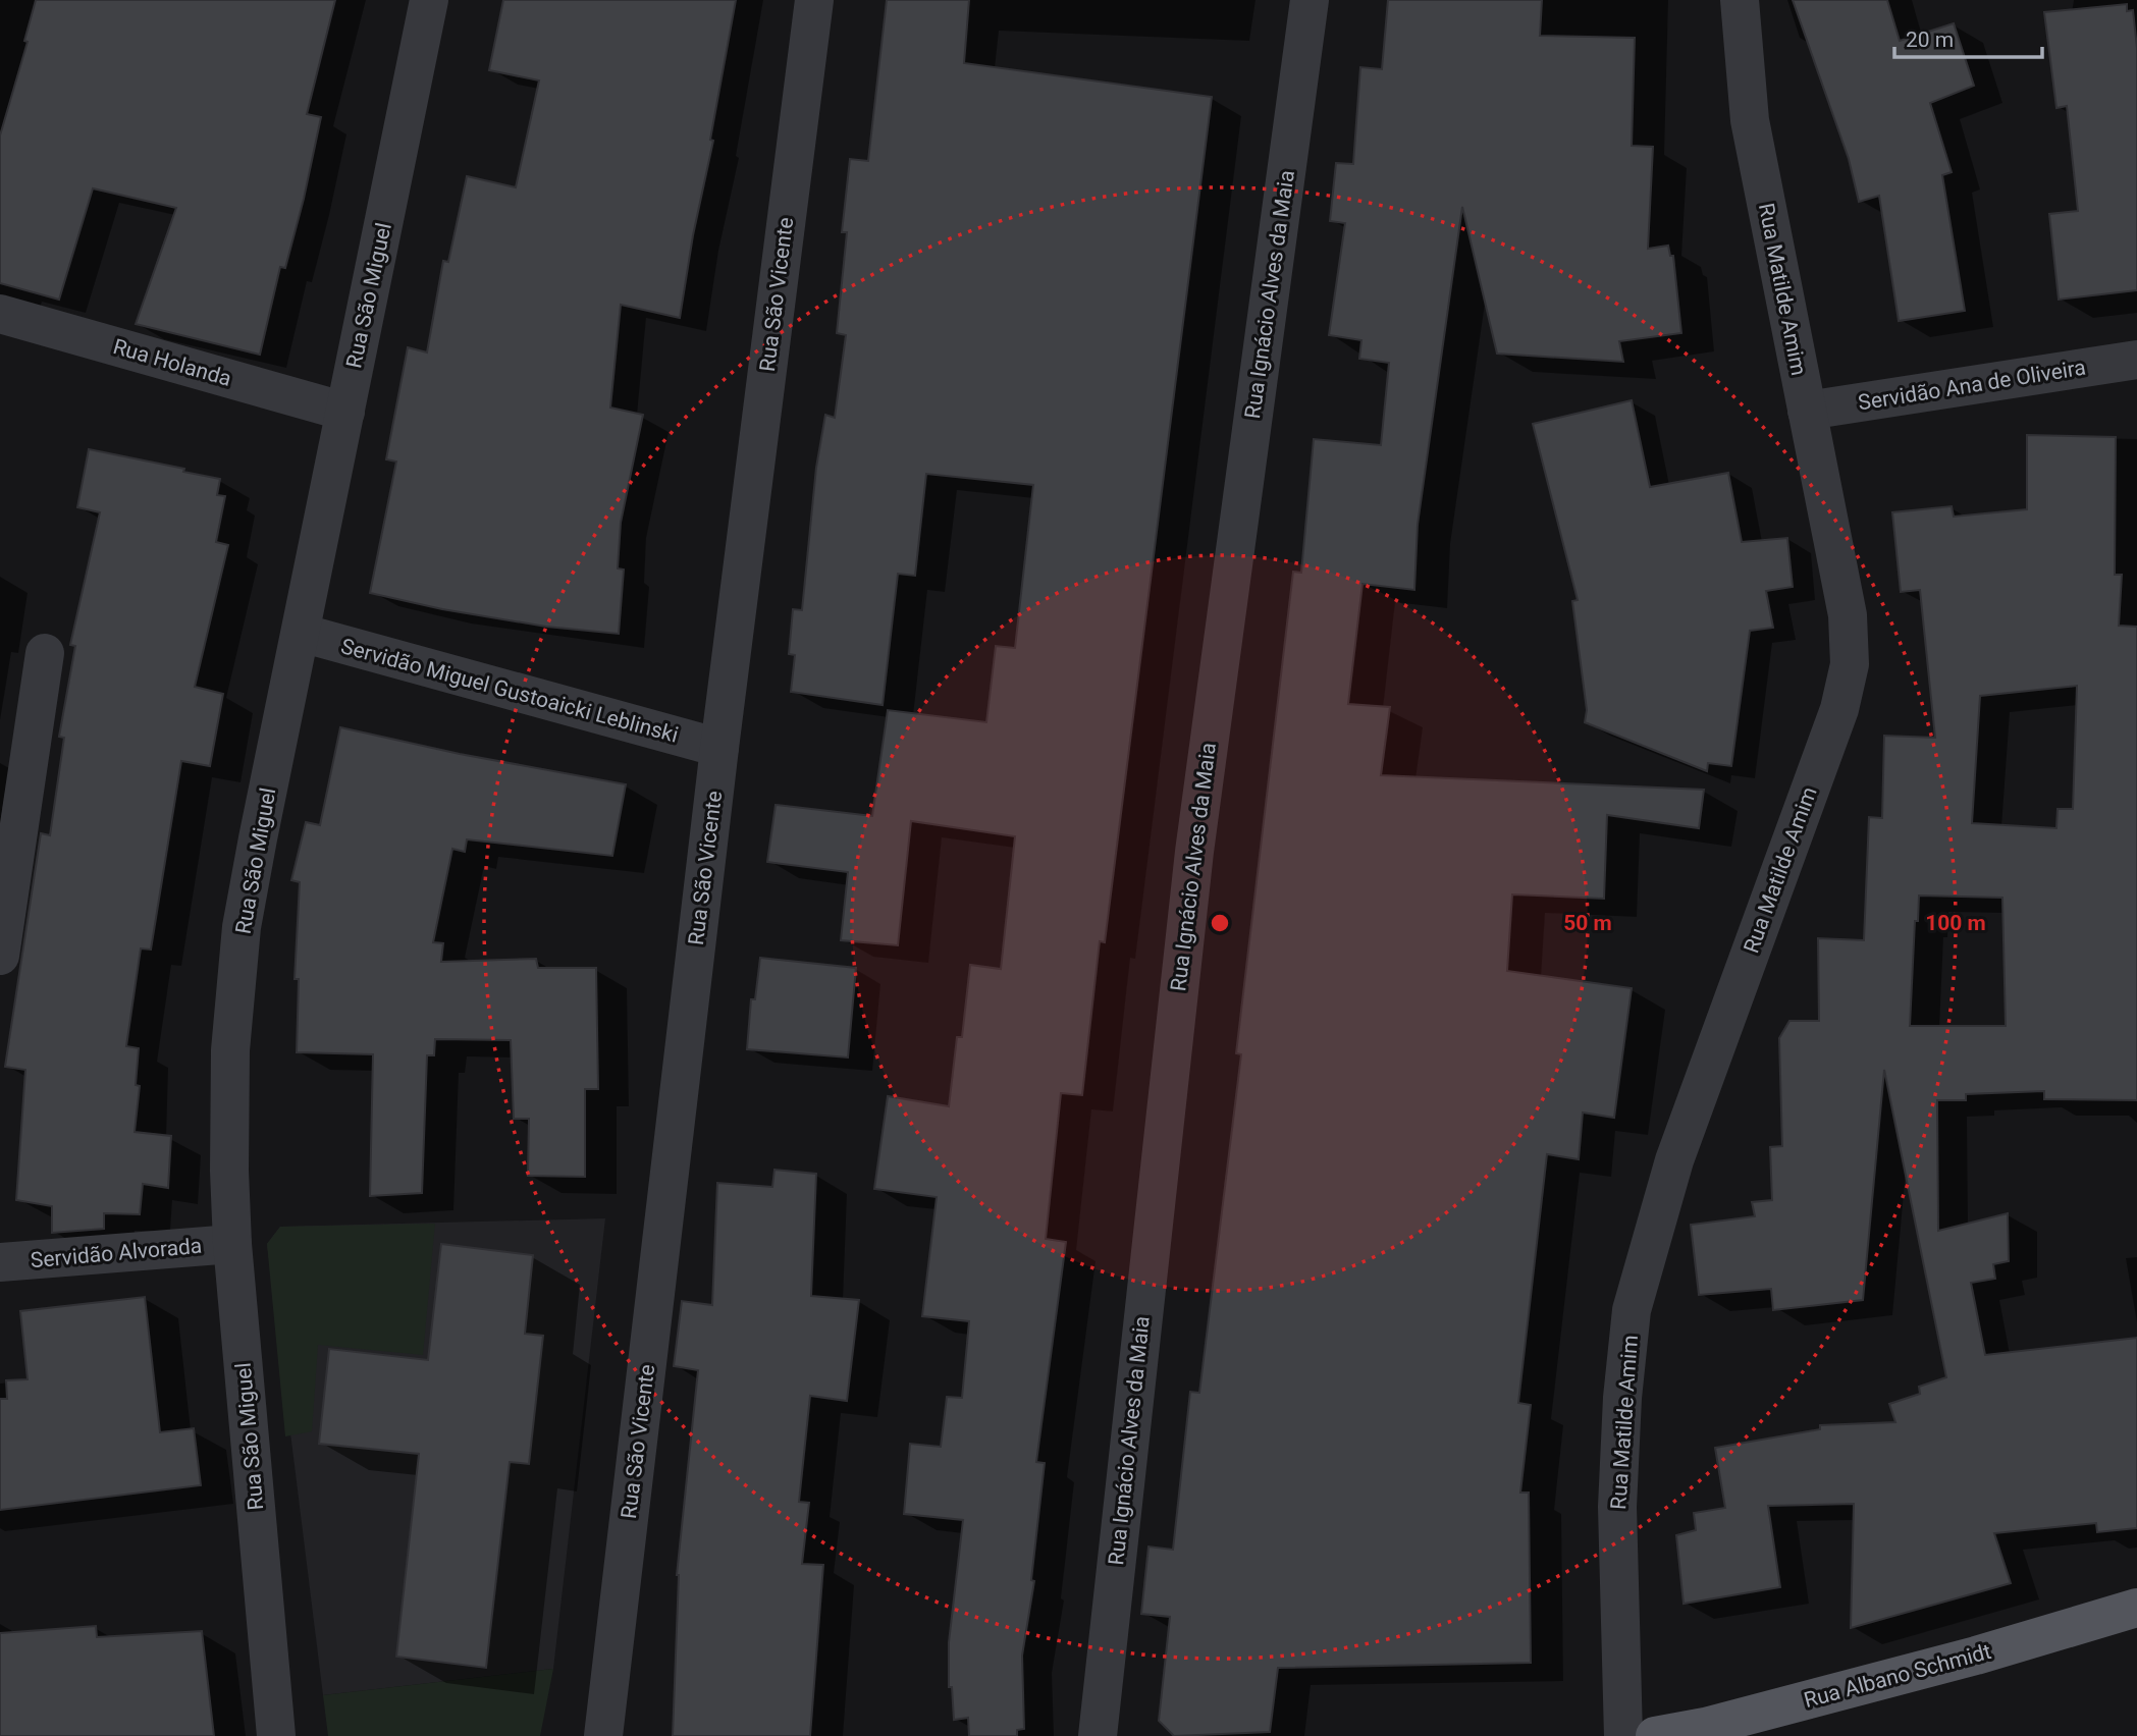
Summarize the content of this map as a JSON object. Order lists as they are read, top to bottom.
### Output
{
  "streets": {
    "main road": ["Rua Albano Schmidt"],
    "street": [
      "Rua Matilde Amim",
      "Rua São Vicente",
      "Rua Ignácio Alves da Maia",
      "Rua São Miguel",
      "Rua Holanda",
      "Servidão Ana de Oliveira",
      "Servidão Miguel Gustoaicki Leblinski",
      "Servidão Alvorada"
    ]
  },
  "crossings": [
    ["Rua Matilde Amim", "Servidão Ana de Oliveira"],
    ["Rua São Vicente", "Servidão Miguel Gustoaicki Leblinski"],
    ["Rua São Miguel", "Rua Holanda"],
    ["Rua São Miguel", "Servidão Miguel Gustoaicki Leblinski"],
    ["Rua São Miguel", "Servidão Alvorada"]
  ],
  "scale_bar": "20 m",
  "rings": ["50 m", "100 m"]
}
